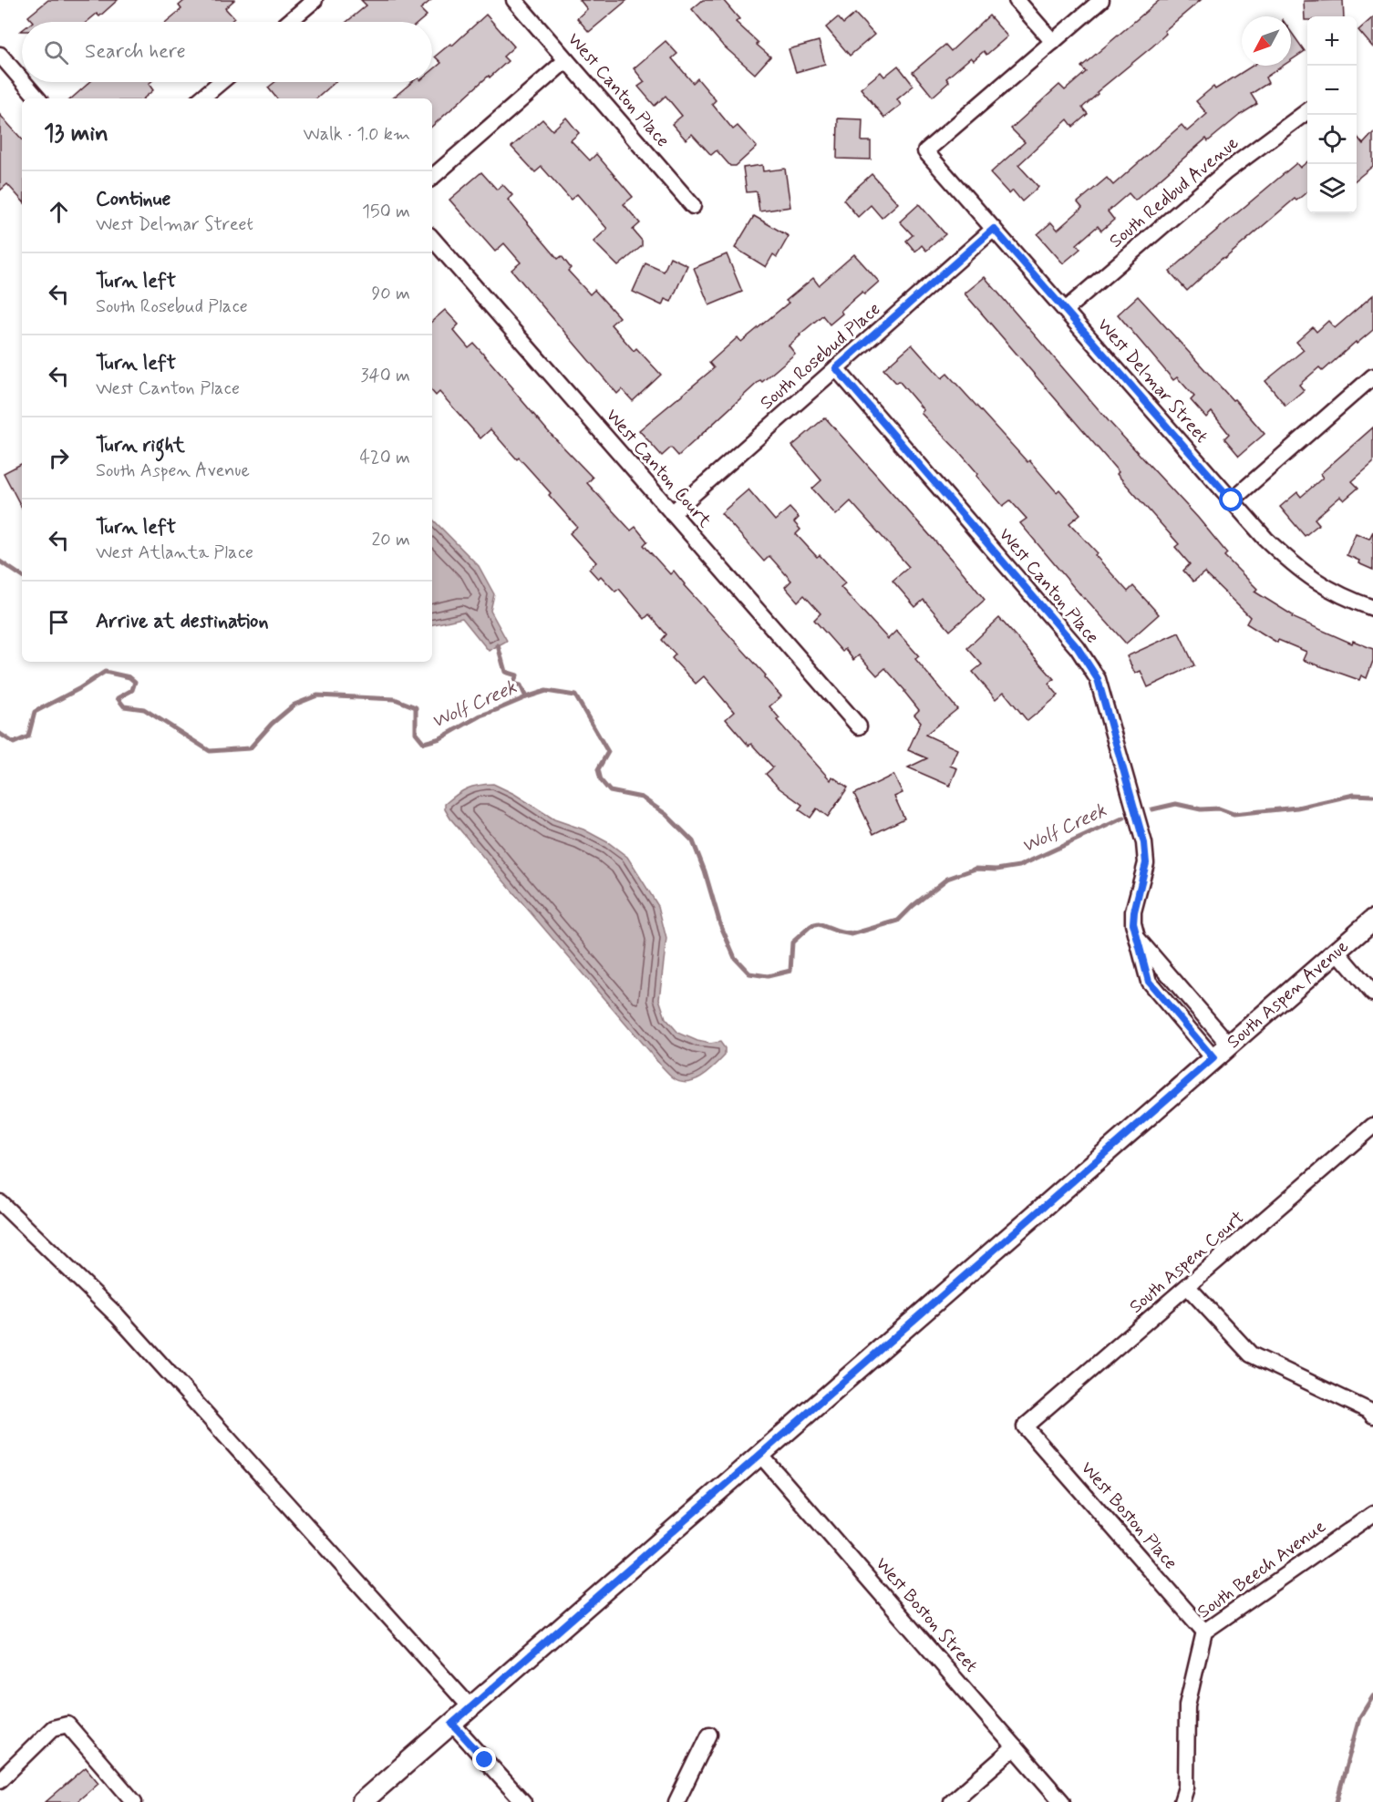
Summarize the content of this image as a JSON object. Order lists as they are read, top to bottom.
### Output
{
  "streets": {
    "main road": ["South Aspen Avenue"],
    "street": [
      "West Canton Place",
      "South Redbud Avenue",
      "South Rosebud Place",
      "West Delmar Street",
      "West Canton Court",
      "South Aspen Court",
      "West Boston Place",
      "South Beech Avenue",
      "West Boston Street"
    ]
  },
  "crossings": [
    ["West Canton Place", "South Rosebud Place"],
    ["West Canton Place", "South Aspen Avenue"],
    ["South Redbud Avenue", "West Delmar Street"],
    ["South Rosebud Place", "West Delmar Street"],
    ["South Rosebud Place", "West Canton Court"],
    ["South Aspen Avenue", "West Boston Street"],
    ["South Aspen Court", "West Boston Place"],
    ["West Boston Place", "South Beech Avenue"]
  ],
  "water": ["Wolf Creek"],
  "north": "bottom left",
  "page": {
    "map_buttons": ["+", "−"],
    "search": "Search here",
    "heading": ["13 min", "Walk · 1.0 km"],
    "list": [
      ["Continue", "West Delmar Street", "150 m"],
      ["Turn left", "South Rosebud Place", "90 m"],
      ["Turn left", "West Canton Place", "340 m"],
      ["Turn right", "South Aspen Avenue", "420 m"],
      ["Turn left", "West Atlanta Place", "20 m"],
      "Arrive at destination"
    ]
  }
}
